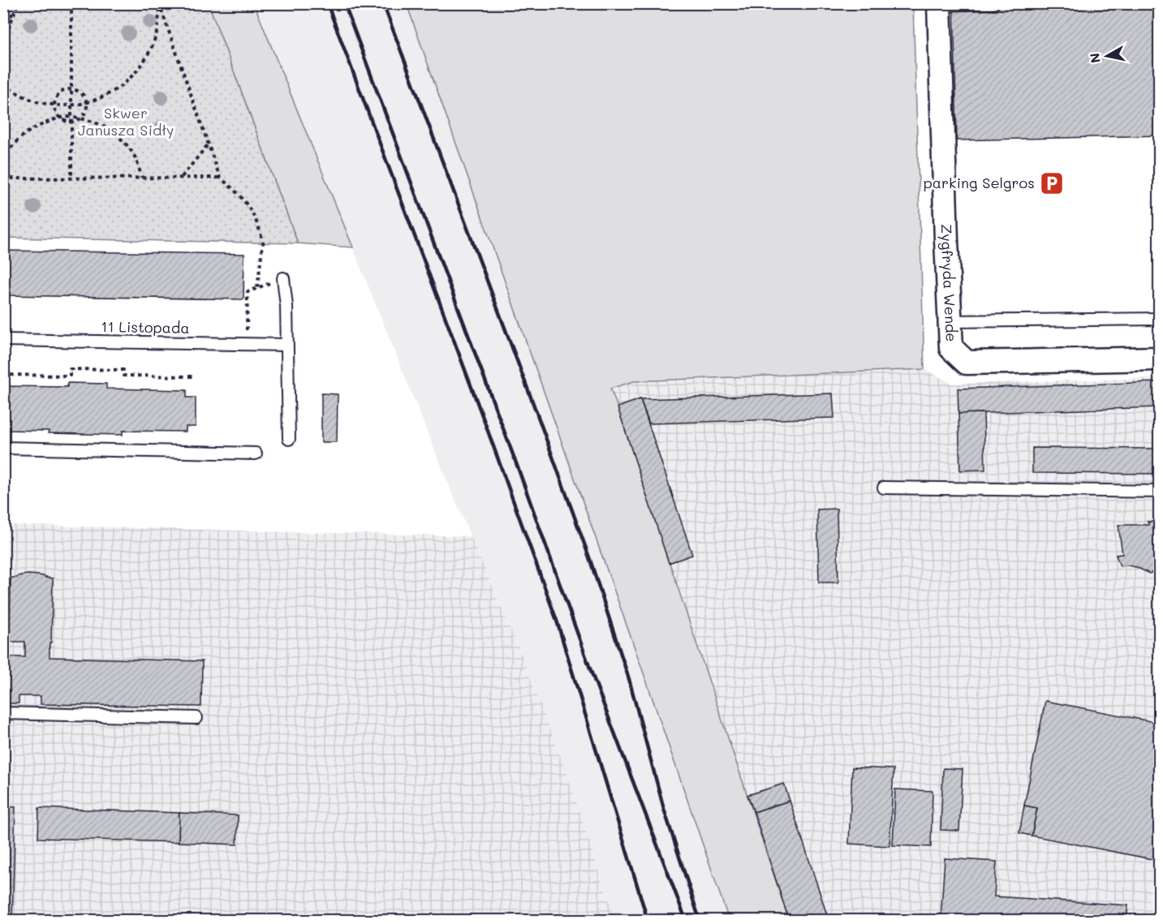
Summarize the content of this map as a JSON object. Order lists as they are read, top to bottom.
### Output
{
  "streets": {
    "street": ["Zygfryda Wende"],
    "lane": ["11 Listopada"]
  },
  "parks": ["Skwer Janusza Sidły"],
  "places": {
    "parking": ["parking Selgros"]
  },
  "north": "left"
}
